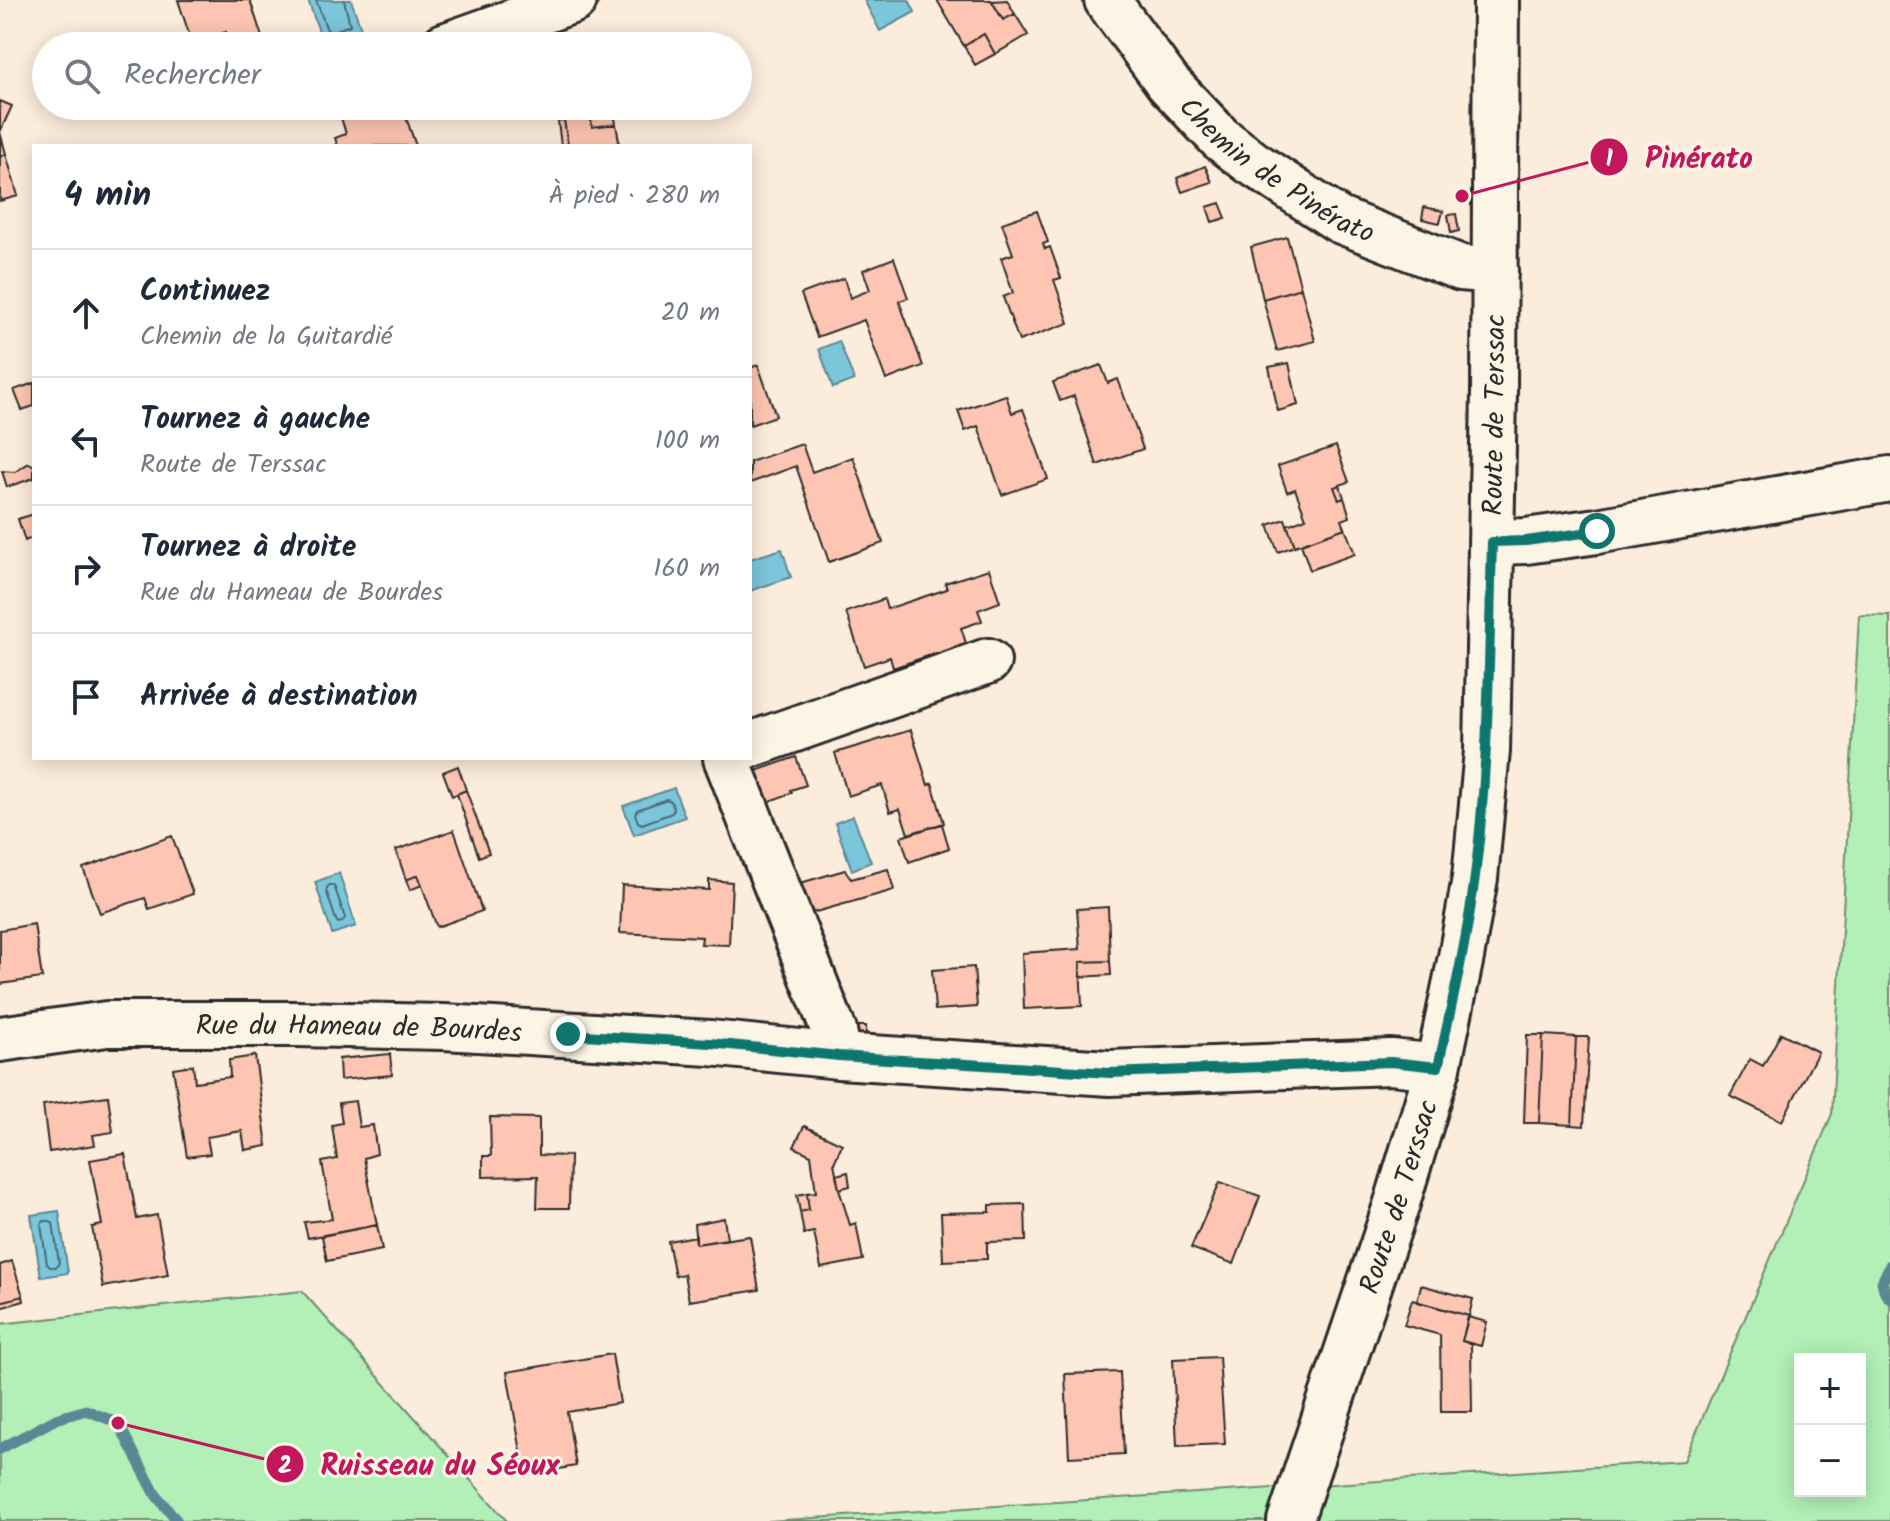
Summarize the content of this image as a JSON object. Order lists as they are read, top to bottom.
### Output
{
  "streets": {
    "street": ["Chemin de Pinérato", "Route de Terssac", "Rue du Hameau de Bourdes"]
  },
  "crossings": [
    ["Chemin de Pinérato", "Route de Terssac"],
    ["Route de Terssac", "Rue du Hameau de Bourdes"]
  ],
  "places": ["Pinérato", "Ruisseau du Séoux"],
  "page": {
    "search": "Rechercher",
    "heading": ["4 min", "À pied · 280 m"],
    "list": [
      ["Continuez", "Chemin de la Guitardié", "20 m"],
      ["Tournez à gauche", "Route de Terssac", "100 m"],
      ["Tournez à droite", "Rue du Hameau de Bourdes", "160 m"],
      "Arrivée à destination"
    ],
    "map_buttons": ["+", "−"]
  }
}
